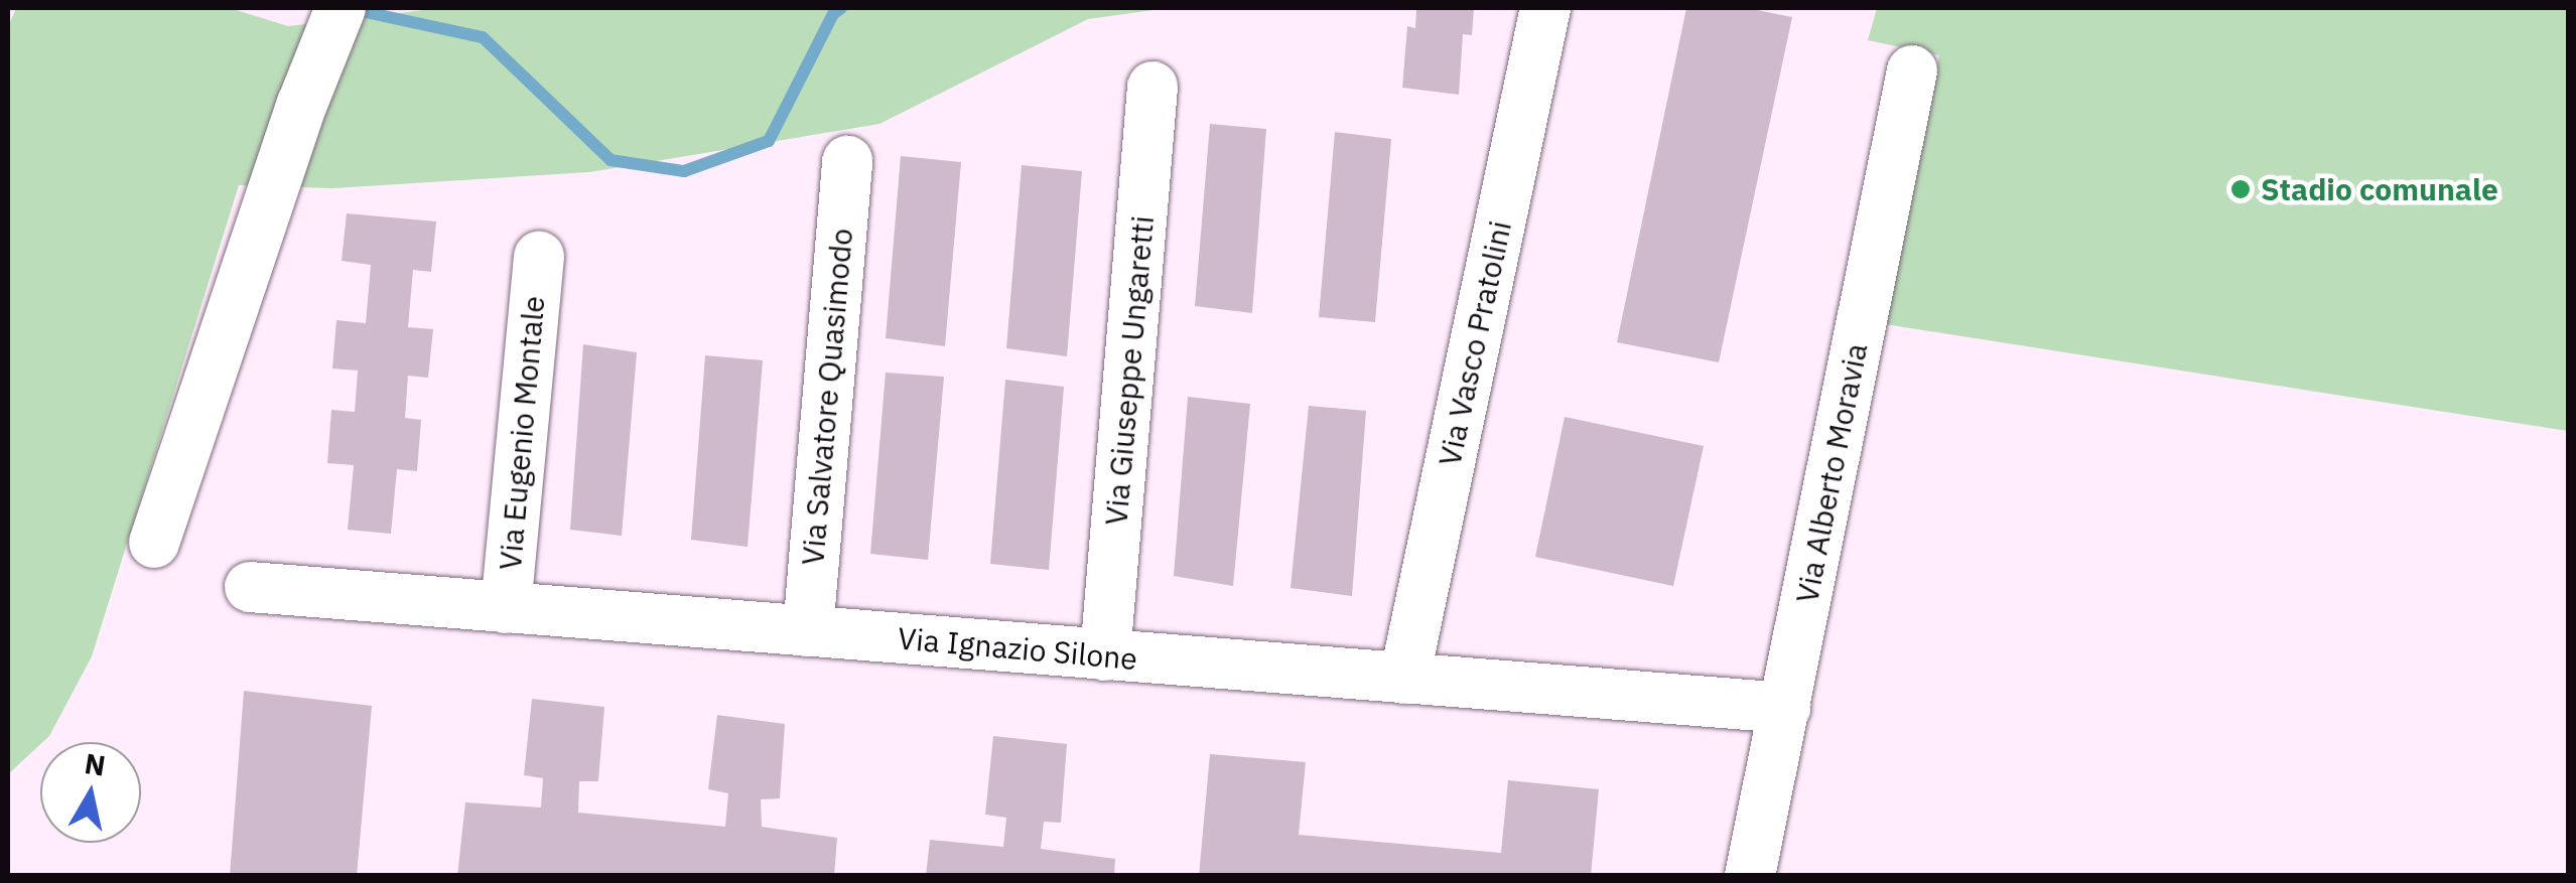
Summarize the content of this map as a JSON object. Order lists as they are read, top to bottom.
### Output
{
  "streets": {
    "street": [
      "Via Vasco Pratolini",
      "Via Giuseppe Ungaretti",
      "Via Salvatore Quasimodo",
      "Via Eugenio Montale",
      "Via Alberto Moravia",
      "Via Ignazio Silone"
    ]
  },
  "crossings": [
    ["Via Vasco Pratolini", "Via Ignazio Silone"],
    ["Via Giuseppe Ungaretti", "Via Ignazio Silone"],
    ["Via Salvatore Quasimodo", "Via Ignazio Silone"],
    ["Via Eugenio Montale", "Via Ignazio Silone"],
    ["Via Alberto Moravia", "Via Ignazio Silone"]
  ],
  "places": ["Stadio comunale"],
  "north": "top"
}
